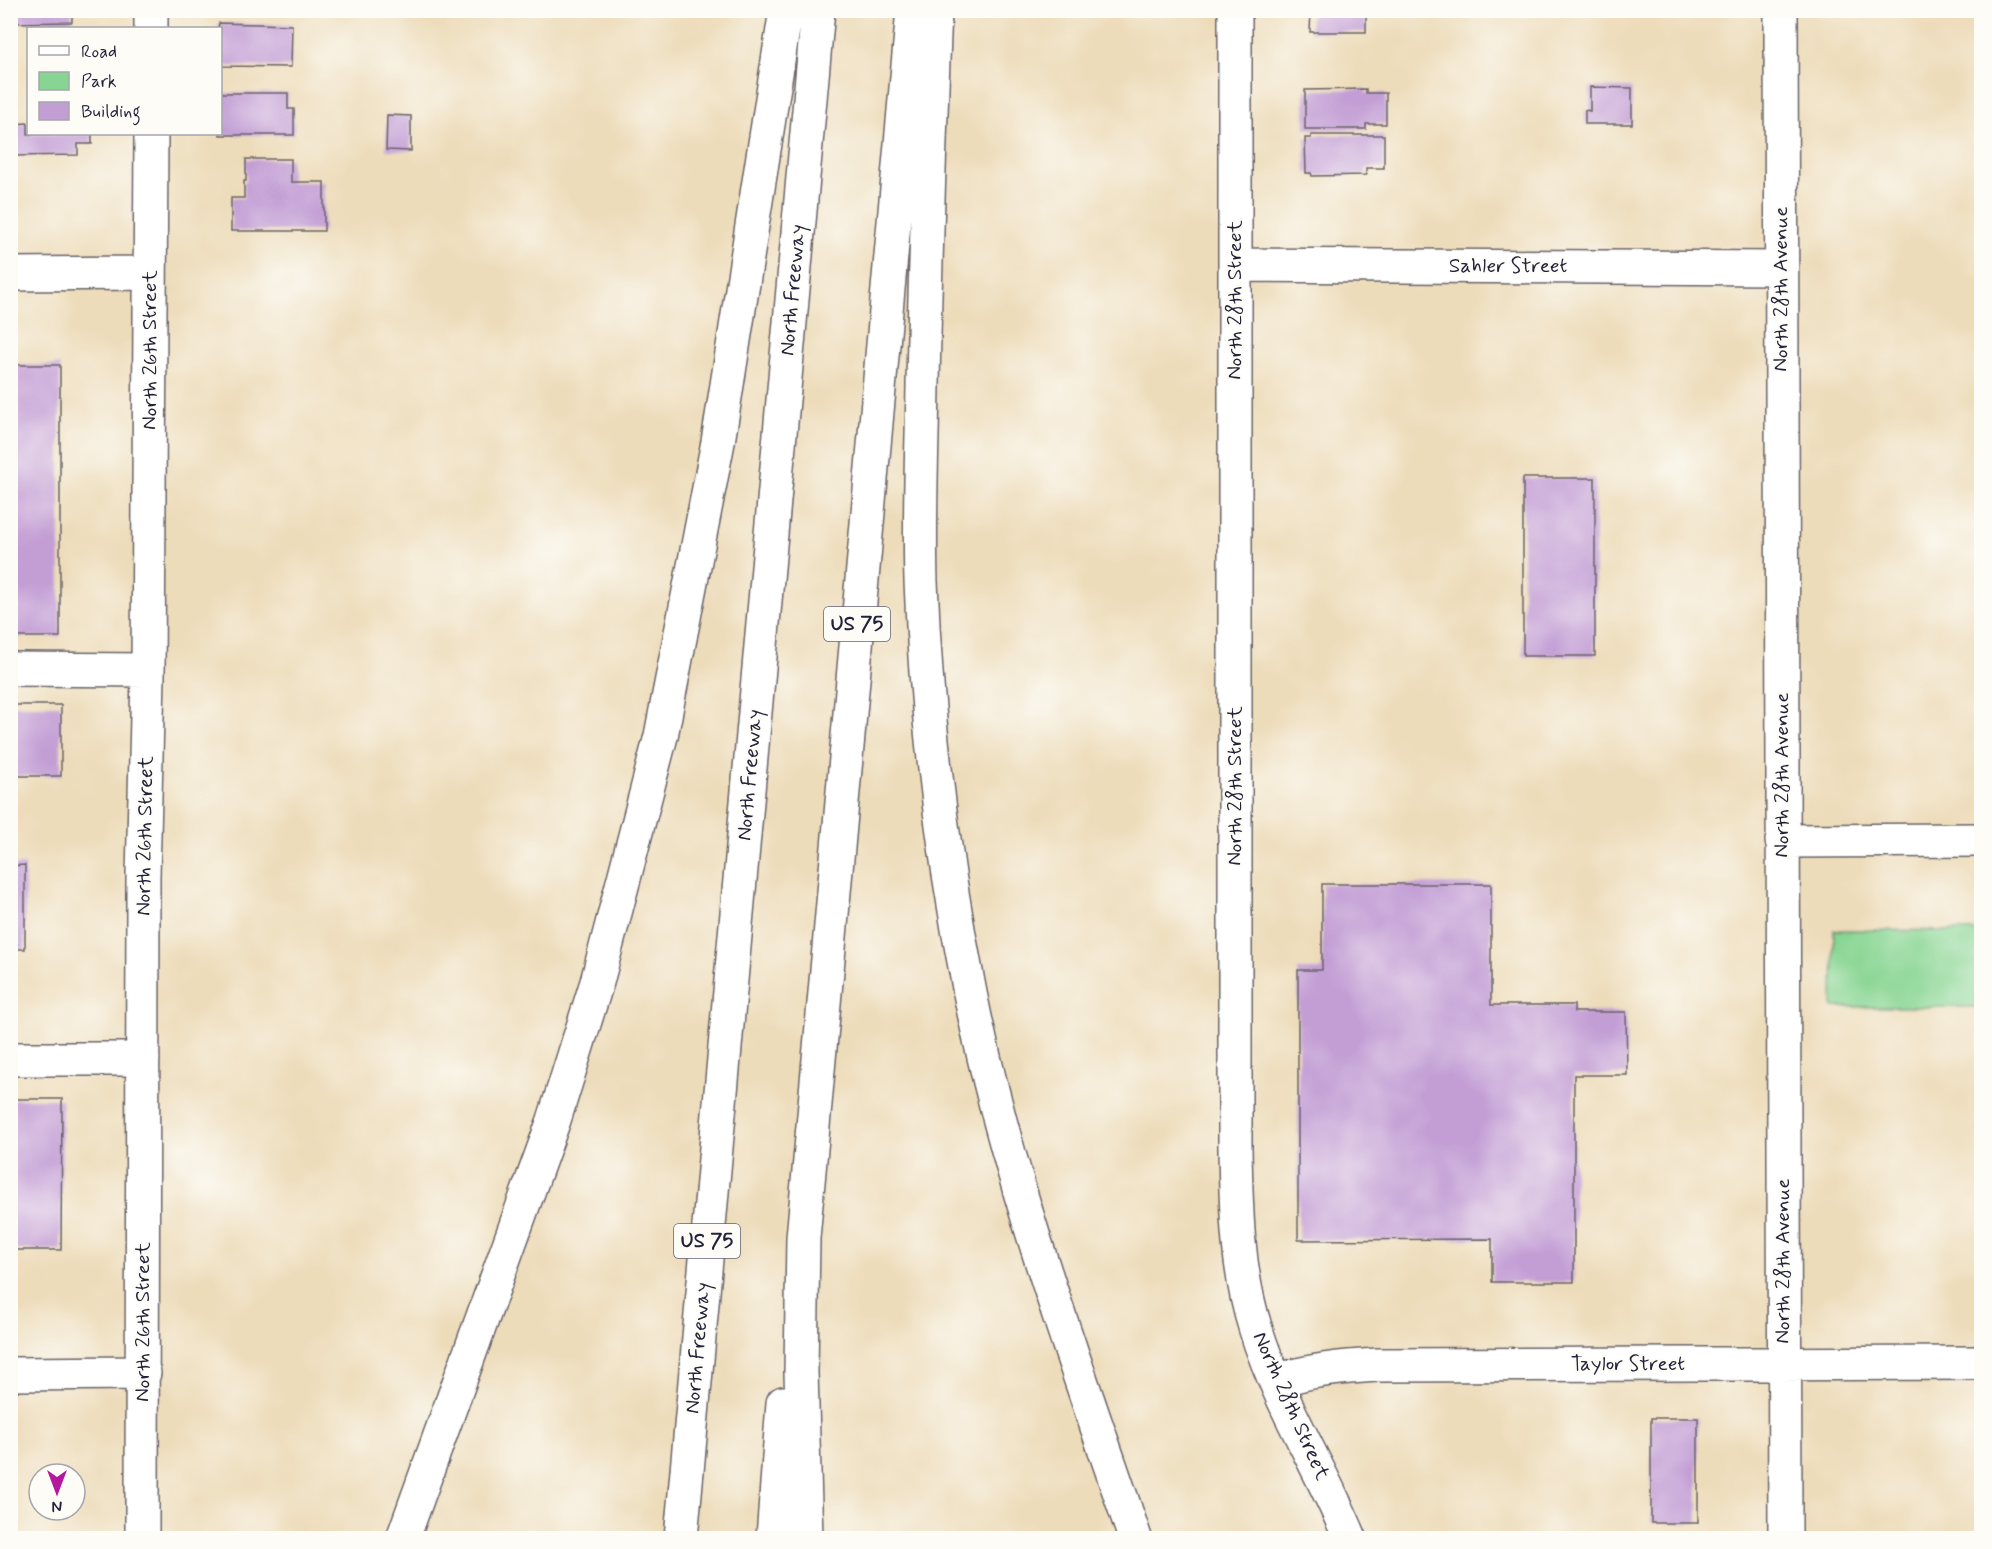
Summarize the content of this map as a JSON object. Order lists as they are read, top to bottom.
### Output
{
  "streets": {
    "main road": [
      "Sahler Street",
      "North 28th Avenue",
      "North Freeway",
      "North 28th Street",
      "North 26th Street",
      "US 75",
      "Taylor Street"
    ]
  },
  "crossings": [
    ["Sahler Street", "North 28th Avenue"],
    ["Sahler Street", "North 28th Street"],
    ["North 28th Avenue", "Taylor Street"],
    ["North 28th Street", "Taylor Street"]
  ],
  "legend": ["Road", "Park", "Building"],
  "north": "bottom"
}
